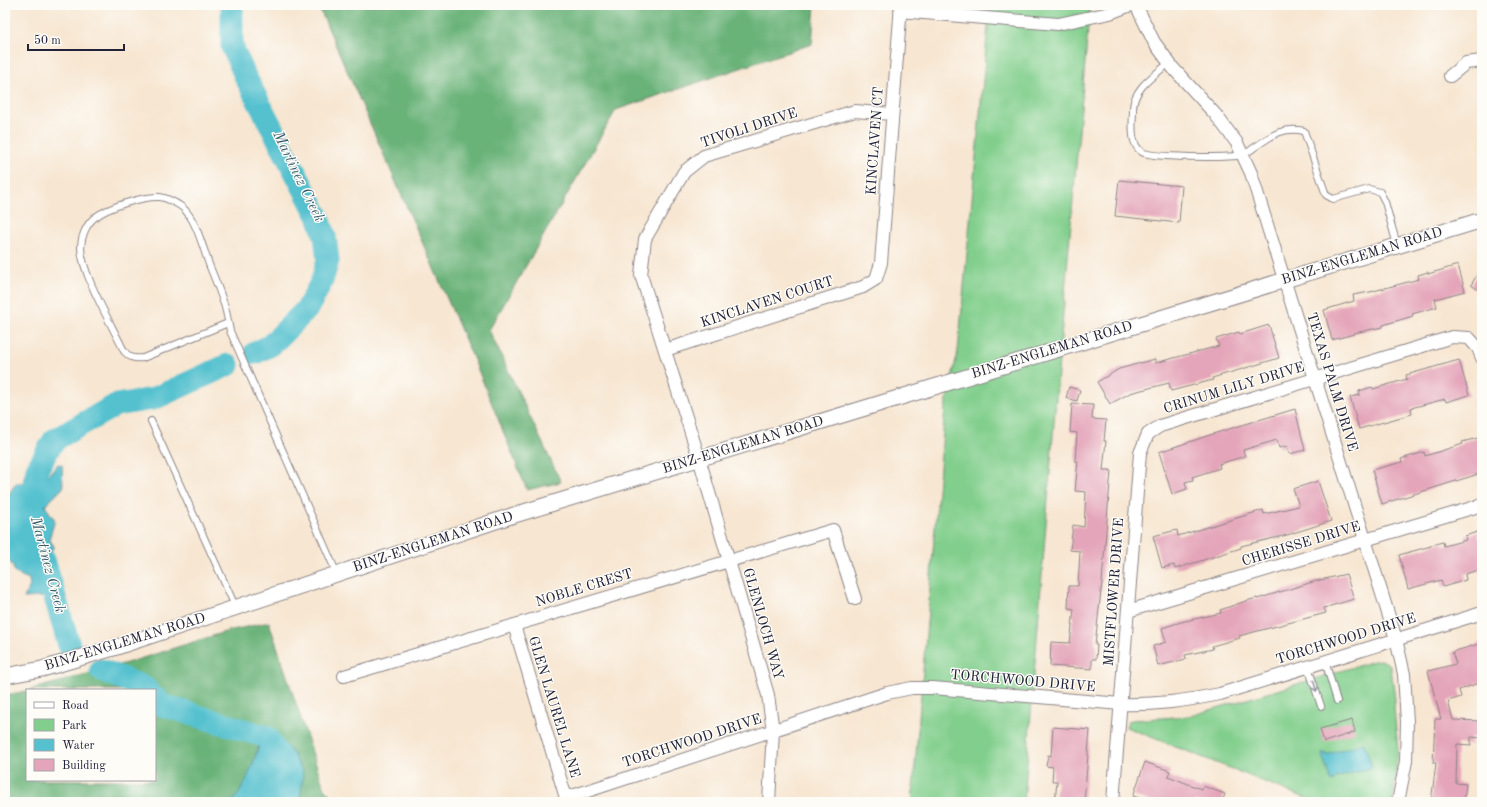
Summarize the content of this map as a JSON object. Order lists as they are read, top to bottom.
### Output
{
  "streets": {
    "street": [
      "TIVOLI DRIVE",
      "KINCLAVEN CT",
      "BINZ-ENGLEMAN ROAD",
      "KINCLAVEN COURT",
      "TEXAS PALM DRIVE",
      "CRINUM LILY DRIVE",
      "CHERISSE DRIVE",
      "NOBLE CREST",
      "MISTFLOWER DRIVE",
      "GLENLOCH WAY",
      "TORCHWOOD DRIVE",
      "GLEN LAUREL LANE"
    ]
  },
  "crossings": [
    ["TIVOLI DRIVE", "KINCLAVEN CT"],
    ["TIVOLI DRIVE", "BINZ-ENGLEMAN ROAD"],
    ["TIVOLI DRIVE", "KINCLAVEN COURT"],
    ["TIVOLI DRIVE", "GLENLOCH WAY"],
    ["KINCLAVEN CT", "KINCLAVEN COURT"],
    ["BINZ-ENGLEMAN ROAD", "TEXAS PALM DRIVE"],
    ["BINZ-ENGLEMAN ROAD", "GLENLOCH WAY"],
    ["TEXAS PALM DRIVE", "CRINUM LILY DRIVE"],
    ["TEXAS PALM DRIVE", "CHERISSE DRIVE"],
    ["TEXAS PALM DRIVE", "TORCHWOOD DRIVE"],
    ["CRINUM LILY DRIVE", "MISTFLOWER DRIVE"],
    ["CHERISSE DRIVE", "MISTFLOWER DRIVE"],
    ["NOBLE CREST", "GLENLOCH WAY"],
    ["NOBLE CREST", "GLEN LAUREL LANE"],
    ["MISTFLOWER DRIVE", "TORCHWOOD DRIVE"],
    ["GLENLOCH WAY", "TORCHWOOD DRIVE"],
    ["TORCHWOOD DRIVE", "GLEN LAUREL LANE"]
  ],
  "water": ["Martinez Creek"],
  "legend": [
    "Road",
    "Park",
    "Water",
    "Building"
  ],
  "scale_bar": "50 m"
}
